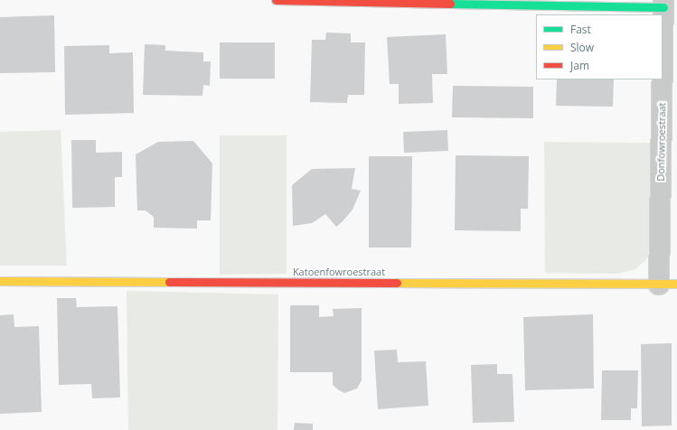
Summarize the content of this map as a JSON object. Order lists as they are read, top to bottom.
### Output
{
  "streets": {
    "street": ["Donfowroestraat", "Katoenfowroestraat"]
  },
  "crossings": [
    ["Donfowroestraat", "Katoenfowroestraat"]
  ],
  "legend": ["Fast", "Slow", "Jam"]
}
